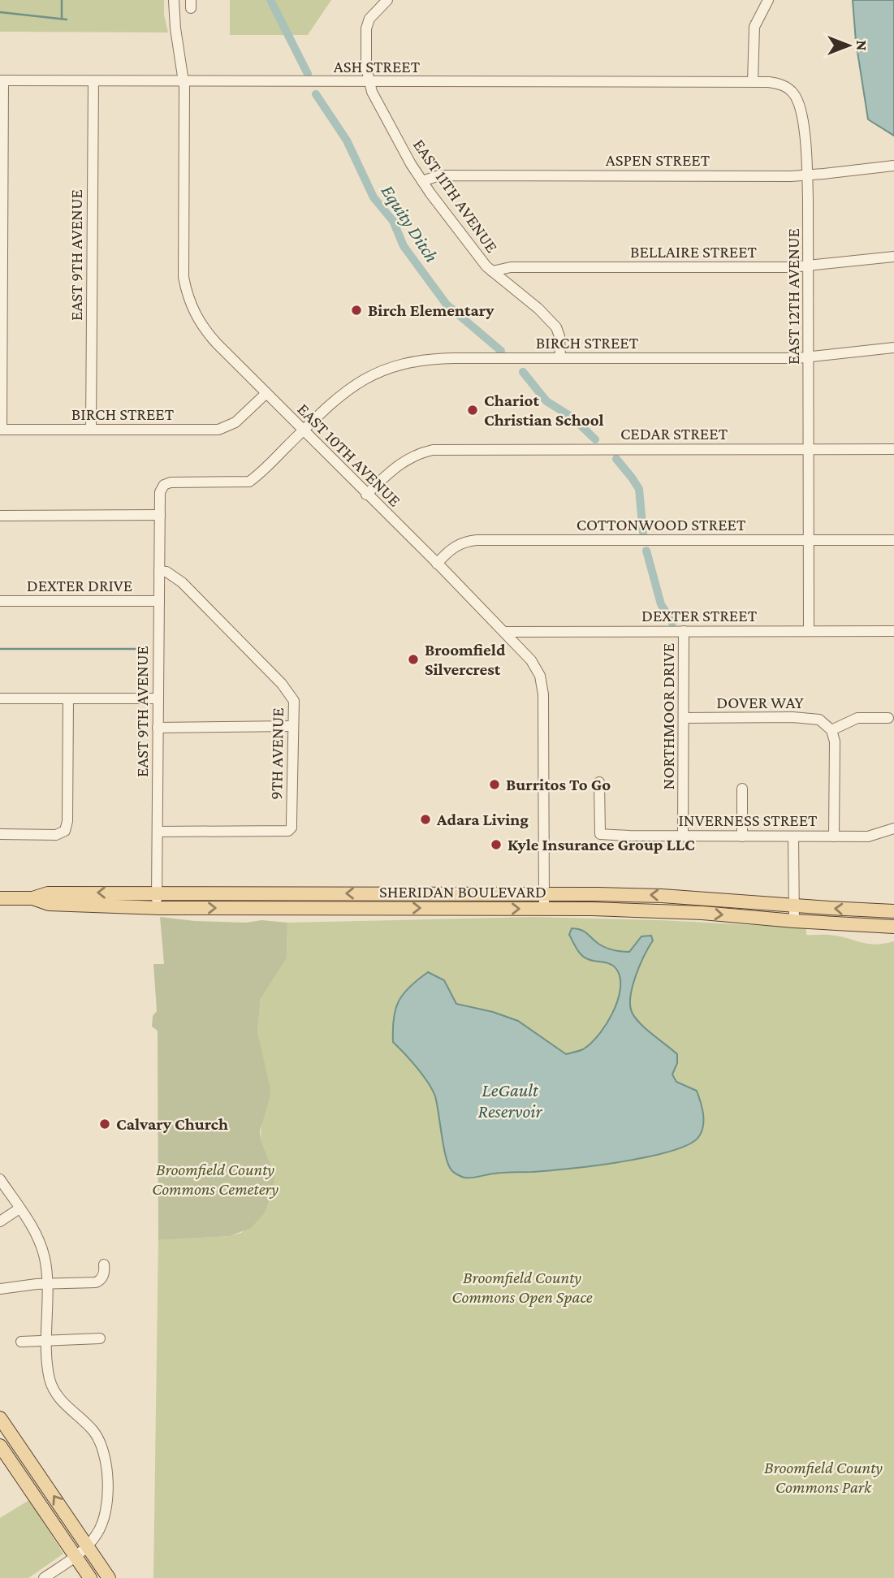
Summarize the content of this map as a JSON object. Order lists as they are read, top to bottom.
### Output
{
  "streets": {
    "main road": ["SHERIDAN BOULEVARD"],
    "street": [
      "ASH STREET",
      "ASPEN STREET",
      "EAST 11TH AVENUE",
      "BELLAIRE STREET",
      "EAST 9TH AVENUE",
      "EAST 12TH AVENUE",
      "BIRCH STREET",
      "CEDAR STREET",
      "EAST 10TH AVENUE",
      "COTTONWOOD STREET",
      "DEXTER DRIVE",
      "DEXTER STREET",
      "DOVER WAY",
      "NORTHMOOR DRIVE",
      "9TH AVENUE",
      "INVERNESS STREET"
    ]
  },
  "crossings": [
    ["ASH STREET", "EAST 11TH AVENUE"],
    ["ASH STREET", "EAST 9TH AVENUE"],
    ["ASH STREET", "EAST 12TH AVENUE"],
    ["ASH STREET", "EAST 10TH AVENUE"],
    ["ASPEN STREET", "EAST 11TH AVENUE"],
    ["ASPEN STREET", "EAST 12TH AVENUE"],
    ["EAST 11TH AVENUE", "BELLAIRE STREET"],
    ["EAST 11TH AVENUE", "BIRCH STREET"],
    ["BELLAIRE STREET", "EAST 12TH AVENUE"],
    ["EAST 9TH AVENUE", "BIRCH STREET"],
    ["EAST 9TH AVENUE", "DEXTER DRIVE"],
    ["EAST 9TH AVENUE", "9TH AVENUE"],
    ["EAST 9TH AVENUE", "SHERIDAN BOULEVARD"],
    ["EAST 12TH AVENUE", "BIRCH STREET"],
    ["EAST 12TH AVENUE", "CEDAR STREET"],
    ["EAST 12TH AVENUE", "COTTONWOOD STREET"],
    ["EAST 12TH AVENUE", "DEXTER STREET"],
    ["BIRCH STREET", "EAST 10TH AVENUE"],
    ["CEDAR STREET", "EAST 10TH AVENUE"],
    ["EAST 10TH AVENUE", "COTTONWOOD STREET"],
    ["EAST 10TH AVENUE", "DEXTER STREET"],
    ["EAST 10TH AVENUE", "SHERIDAN BOULEVARD"],
    ["DEXTER STREET", "NORTHMOOR DRIVE"],
    ["DOVER WAY", "NORTHMOOR DRIVE"],
    ["NORTHMOOR DRIVE", "INVERNESS STREET"]
  ],
  "water": ["Equity Ditch", "LeGault Reservoir"],
  "parks": ["Broomfield County Commons Cemetery", "Broomfield County Commons Open Space", "Broomfield County Commons Park"],
  "places": [
    "Birch Elementary",
    "Chariot Christian School",
    "Broomfield Silvercrest",
    "Burritos To Go",
    "Adara Living",
    "Kyle Insurance Group LLC",
    "Calvary Church"
  ],
  "north": "right"
}
